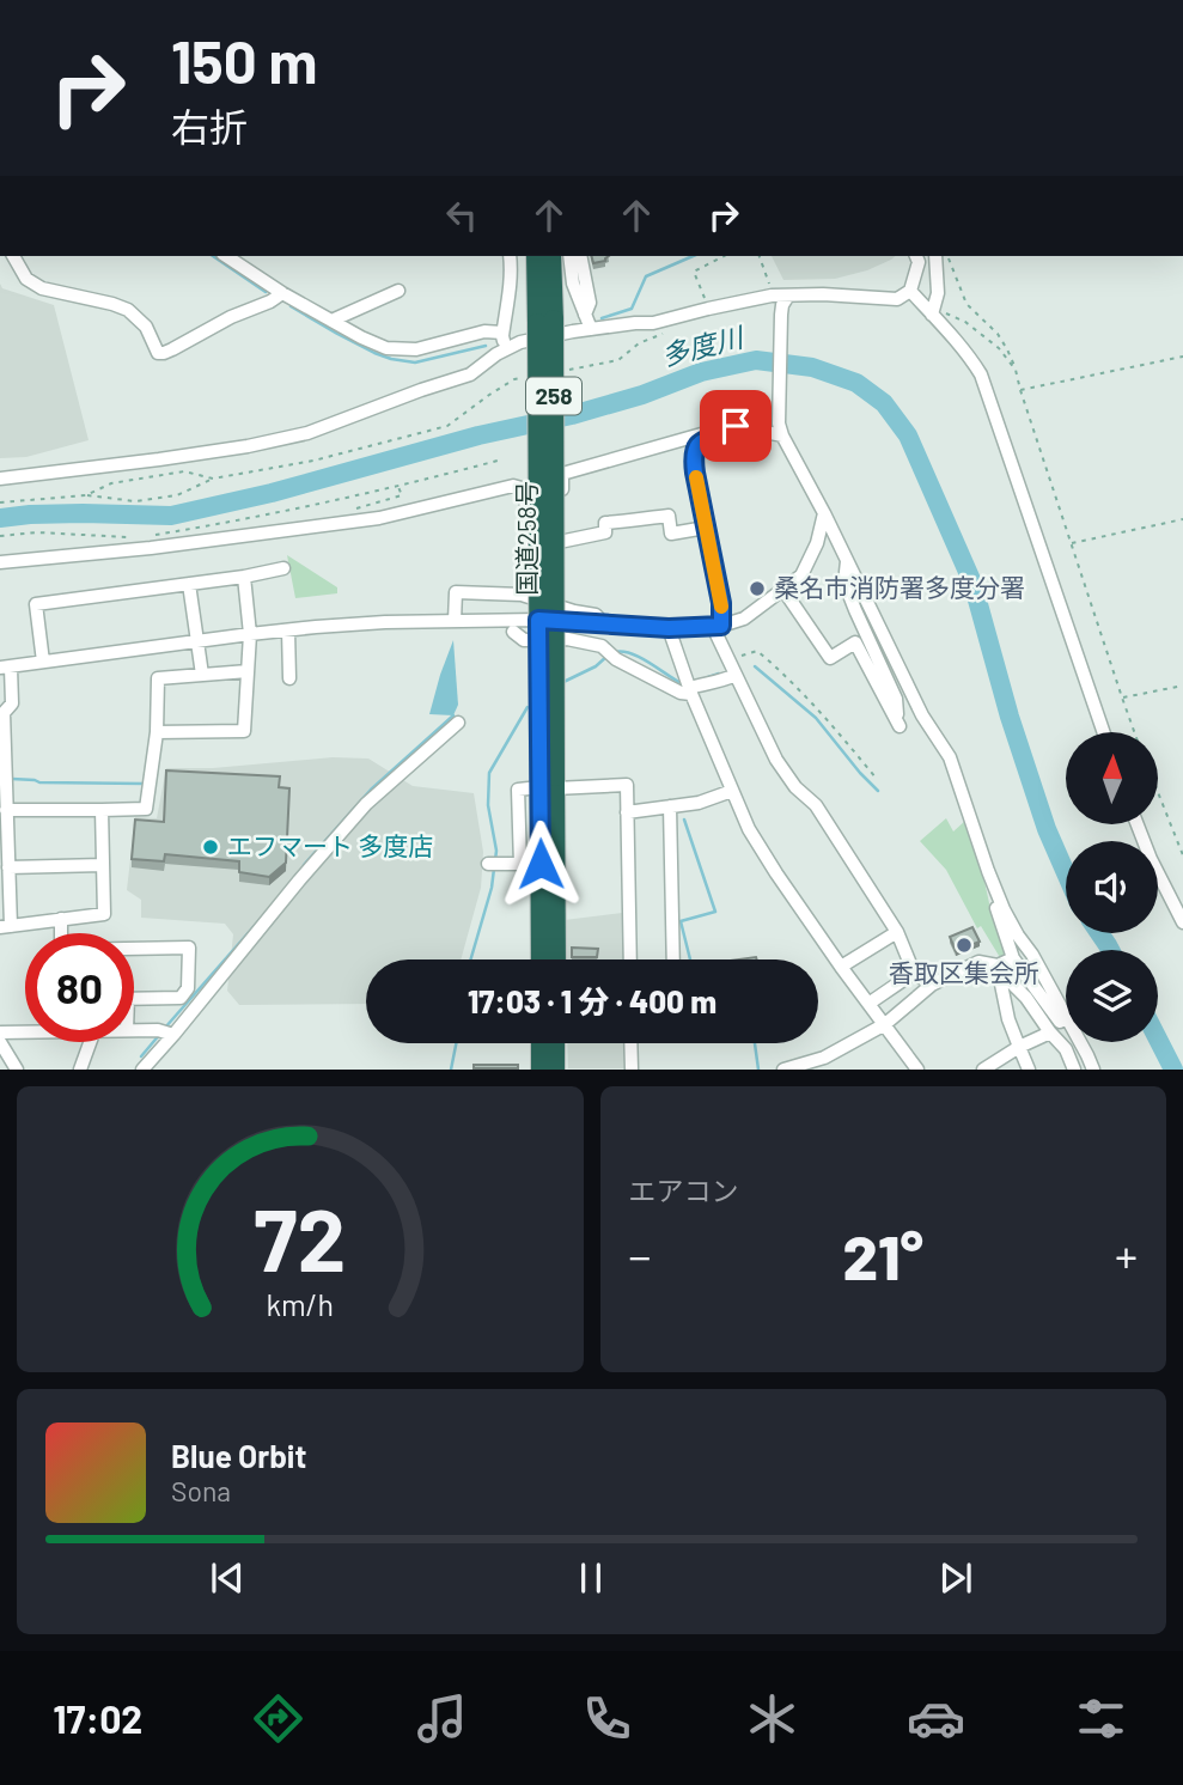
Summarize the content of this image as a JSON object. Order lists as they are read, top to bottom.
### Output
{
  "streets": {
    "highway": ["258", "国道258号"]
  },
  "water": ["多度川"],
  "places": ["桑名市消防署多度分署", "エフマート 多度店", "香取区集会所"],
  "north": "top",
  "page": {
    "turn": ["150 m", "右折"],
    "limit": "80",
    "trip": "17:03 · 1 分 · 400 m",
    "tile": "エアコン",
    "heat": ["−", "21°", "+"],
    "song": ["Blue Orbit", "Sona"],
    "tabs": "17:02",
    "gauge": ["72", "km/h"]
  }
}
